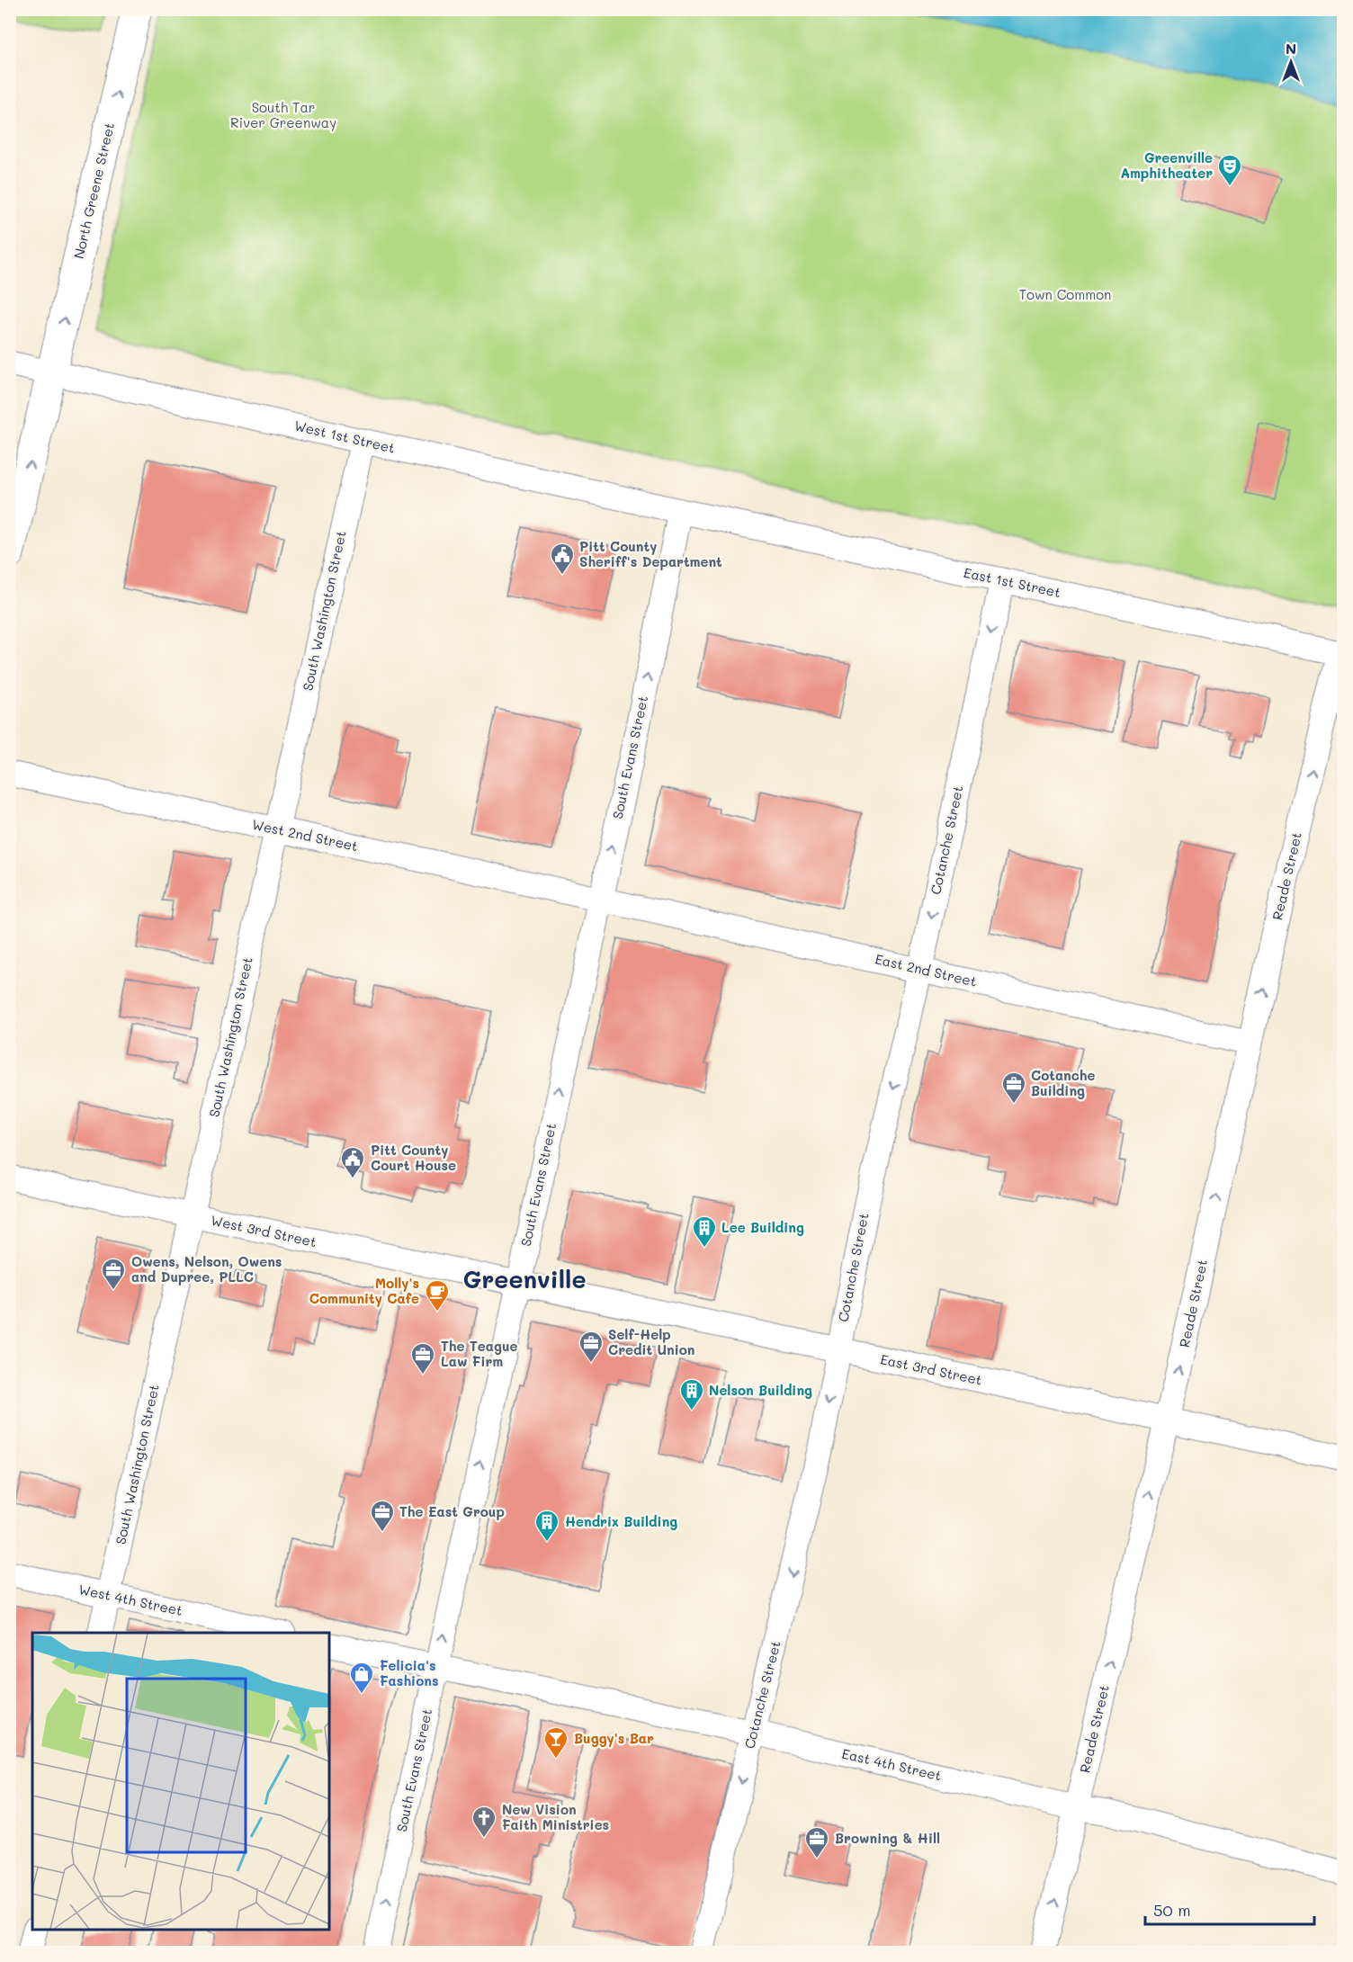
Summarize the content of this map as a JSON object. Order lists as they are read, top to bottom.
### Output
{
  "streets": {
    "main road": ["North Greene Street"],
    "street": [
      "West 1st Street",
      "East 1st Street",
      "South Washington Street",
      "South Evans Street",
      "West 2nd Street",
      "Cotanche Street",
      "Reade Street",
      "East 2nd Street",
      "West 3rd Street",
      "East 3rd Street",
      "West 4th Street",
      "East 4th Street"
    ]
  },
  "crossings": [
    ["North Greene Street", "West 1st Street"],
    ["West 1st Street", "East 1st Street"],
    ["West 1st Street", "South Washington Street"],
    ["West 1st Street", "South Evans Street"],
    ["East 1st Street", "South Evans Street"],
    ["East 1st Street", "Cotanche Street"],
    ["East 1st Street", "Reade Street"],
    ["South Washington Street", "West 2nd Street"],
    ["South Washington Street", "West 3rd Street"],
    ["South Washington Street", "West 4th Street"],
    ["South Evans Street", "West 2nd Street"],
    ["South Evans Street", "East 2nd Street"],
    ["South Evans Street", "West 3rd Street"],
    ["South Evans Street", "East 3rd Street"],
    ["South Evans Street", "East 4th Street"],
    ["West 2nd Street", "East 2nd Street"],
    ["Cotanche Street", "East 2nd Street"],
    ["Cotanche Street", "East 3rd Street"],
    ["Cotanche Street", "East 4th Street"],
    ["Reade Street", "East 2nd Street"],
    ["Reade Street", "East 3rd Street"],
    ["Reade Street", "East 4th Street"],
    ["West 3rd Street", "East 3rd Street"]
  ],
  "one_way": [
    "North Greene Street",
    "South Evans Street",
    "Cotanche Street",
    "Reade Street"
  ],
  "districts": ["Greenville"],
  "parks": ["South Tar River Greenway", "Town Common"],
  "places": {
    "theatre": ["Greenville Amphitheater"],
    "public building": ["Pitt County Sheriff's Department", "Pitt County Court House"],
    "office": [
      "Cotanche Building",
      "Owens, Nelson, Owens and Dupree, PLLC",
      "Self-Help Credit Union",
      "The Teague Law Firm",
      "The East Group",
      "Browning & Hill"
    ],
    "building": ["Lee Building", "Nelson Building", "Hendrix Building"],
    "cafe": ["Molly's Community Cafe"],
    "shop": ["Felicia's Fashions"],
    "bar": ["Buggy's Bar"],
    "church": ["New Vision Faith Ministries"]
  },
  "scale_bar": "50 m",
  "north": "top"
}
